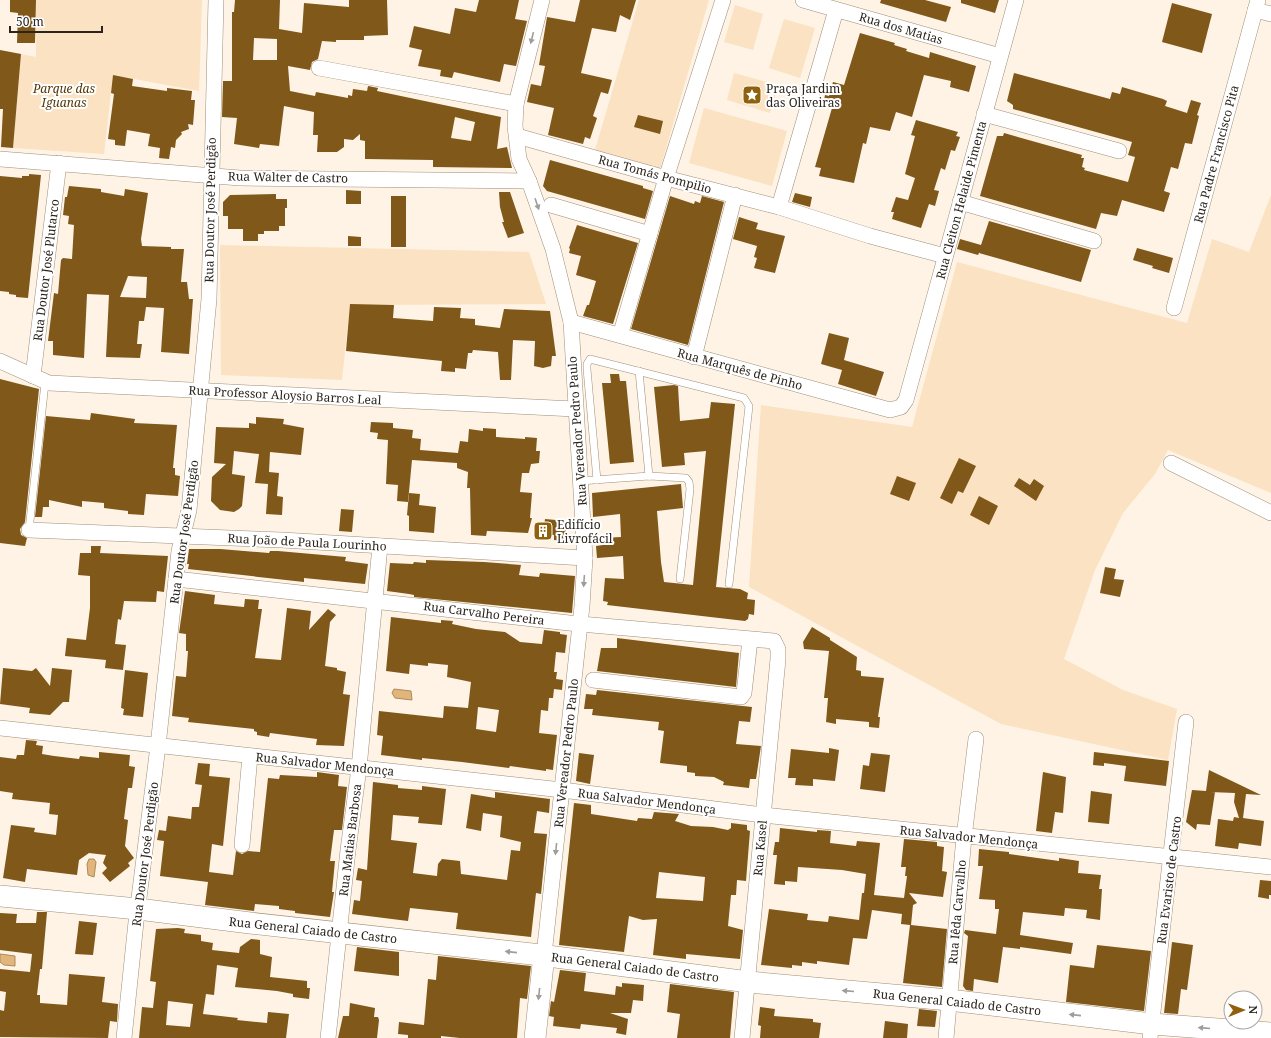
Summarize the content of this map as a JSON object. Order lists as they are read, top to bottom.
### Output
{
  "streets": {
    "street": [
      "Rua dos Matias",
      "Rua Padre Francisco Pita",
      "Rua Tomás Pompilio",
      "Rua Walter de Castro",
      "Rua Cleiton Helaide Pimenta",
      "Rua Doutor José Perdigão",
      "Rua Doutor José Plutarco",
      "Rua Marquês de Pinho",
      "Rua Professor Aloysio Barros Leal",
      "Rua Vereador Pedro Paulo",
      "Rua João de Paula Lourinho",
      "Rua Carvalho Pereira",
      "Rua Salvador Mendonça",
      "Rua Matias Barbosa",
      "Rua Kasel",
      "Rua Evaristo de Castro",
      "Rua Iêda Carvalho",
      "Rua General Caiado de Castro"
    ]
  },
  "crossings": [
    ["Rua dos Matias", "Rua Cleiton Helaide Pimenta"],
    ["Rua Tomás Pompilio", "Rua Cleiton Helaide Pimenta"],
    ["Rua Tomás Pompilio", "Rua Vereador Pedro Paulo"],
    ["Rua Walter de Castro", "Rua Doutor José Perdigão"],
    ["Rua Walter de Castro", "Rua Doutor José Plutarco"],
    ["Rua Walter de Castro", "Rua Vereador Pedro Paulo"],
    ["Rua Cleiton Helaide Pimenta", "Rua Marquês de Pinho"],
    ["Rua Doutor José Perdigão", "Rua Professor Aloysio Barros Leal"],
    ["Rua Doutor José Perdigão", "Rua João de Paula Lourinho"],
    ["Rua Doutor José Perdigão", "Rua Carvalho Pereira"],
    ["Rua Doutor José Perdigão", "Rua Salvador Mendonça"],
    ["Rua Doutor José Perdigão", "Rua General Caiado de Castro"],
    ["Rua Doutor José Plutarco", "Rua Professor Aloysio Barros Leal"],
    ["Rua Marquês de Pinho", "Rua Vereador Pedro Paulo"],
    ["Rua Professor Aloysio Barros Leal", "Rua Vereador Pedro Paulo"],
    ["Rua Vereador Pedro Paulo", "Rua João de Paula Lourinho"],
    ["Rua Vereador Pedro Paulo", "Rua Carvalho Pereira"],
    ["Rua Vereador Pedro Paulo", "Rua Salvador Mendonça"],
    ["Rua Vereador Pedro Paulo", "Rua General Caiado de Castro"],
    ["Rua João de Paula Lourinho", "Rua Matias Barbosa"],
    ["Rua Carvalho Pereira", "Rua Matias Barbosa"],
    ["Rua Carvalho Pereira", "Rua Kasel"],
    ["Rua Salvador Mendonça", "Rua Matias Barbosa"],
    ["Rua Salvador Mendonça", "Rua Kasel"],
    ["Rua Salvador Mendonça", "Rua Evaristo de Castro"],
    ["Rua Salvador Mendonça", "Rua Iêda Carvalho"],
    ["Rua Matias Barbosa", "Rua General Caiado de Castro"],
    ["Rua Kasel", "Rua General Caiado de Castro"],
    ["Rua Evaristo de Castro", "Rua General Caiado de Castro"],
    ["Rua Iêda Carvalho", "Rua General Caiado de Castro"]
  ],
  "one_way": ["Rua Vereador Pedro Paulo", "Rua General Caiado de Castro"],
  "parks": ["Parque das Iguanas"],
  "places": {
    "place": ["Praça Jardim das Oliveiras"],
    "building": ["Edifício Livrofácil"]
  },
  "scale_bar": "50 m",
  "north": "right"
}
